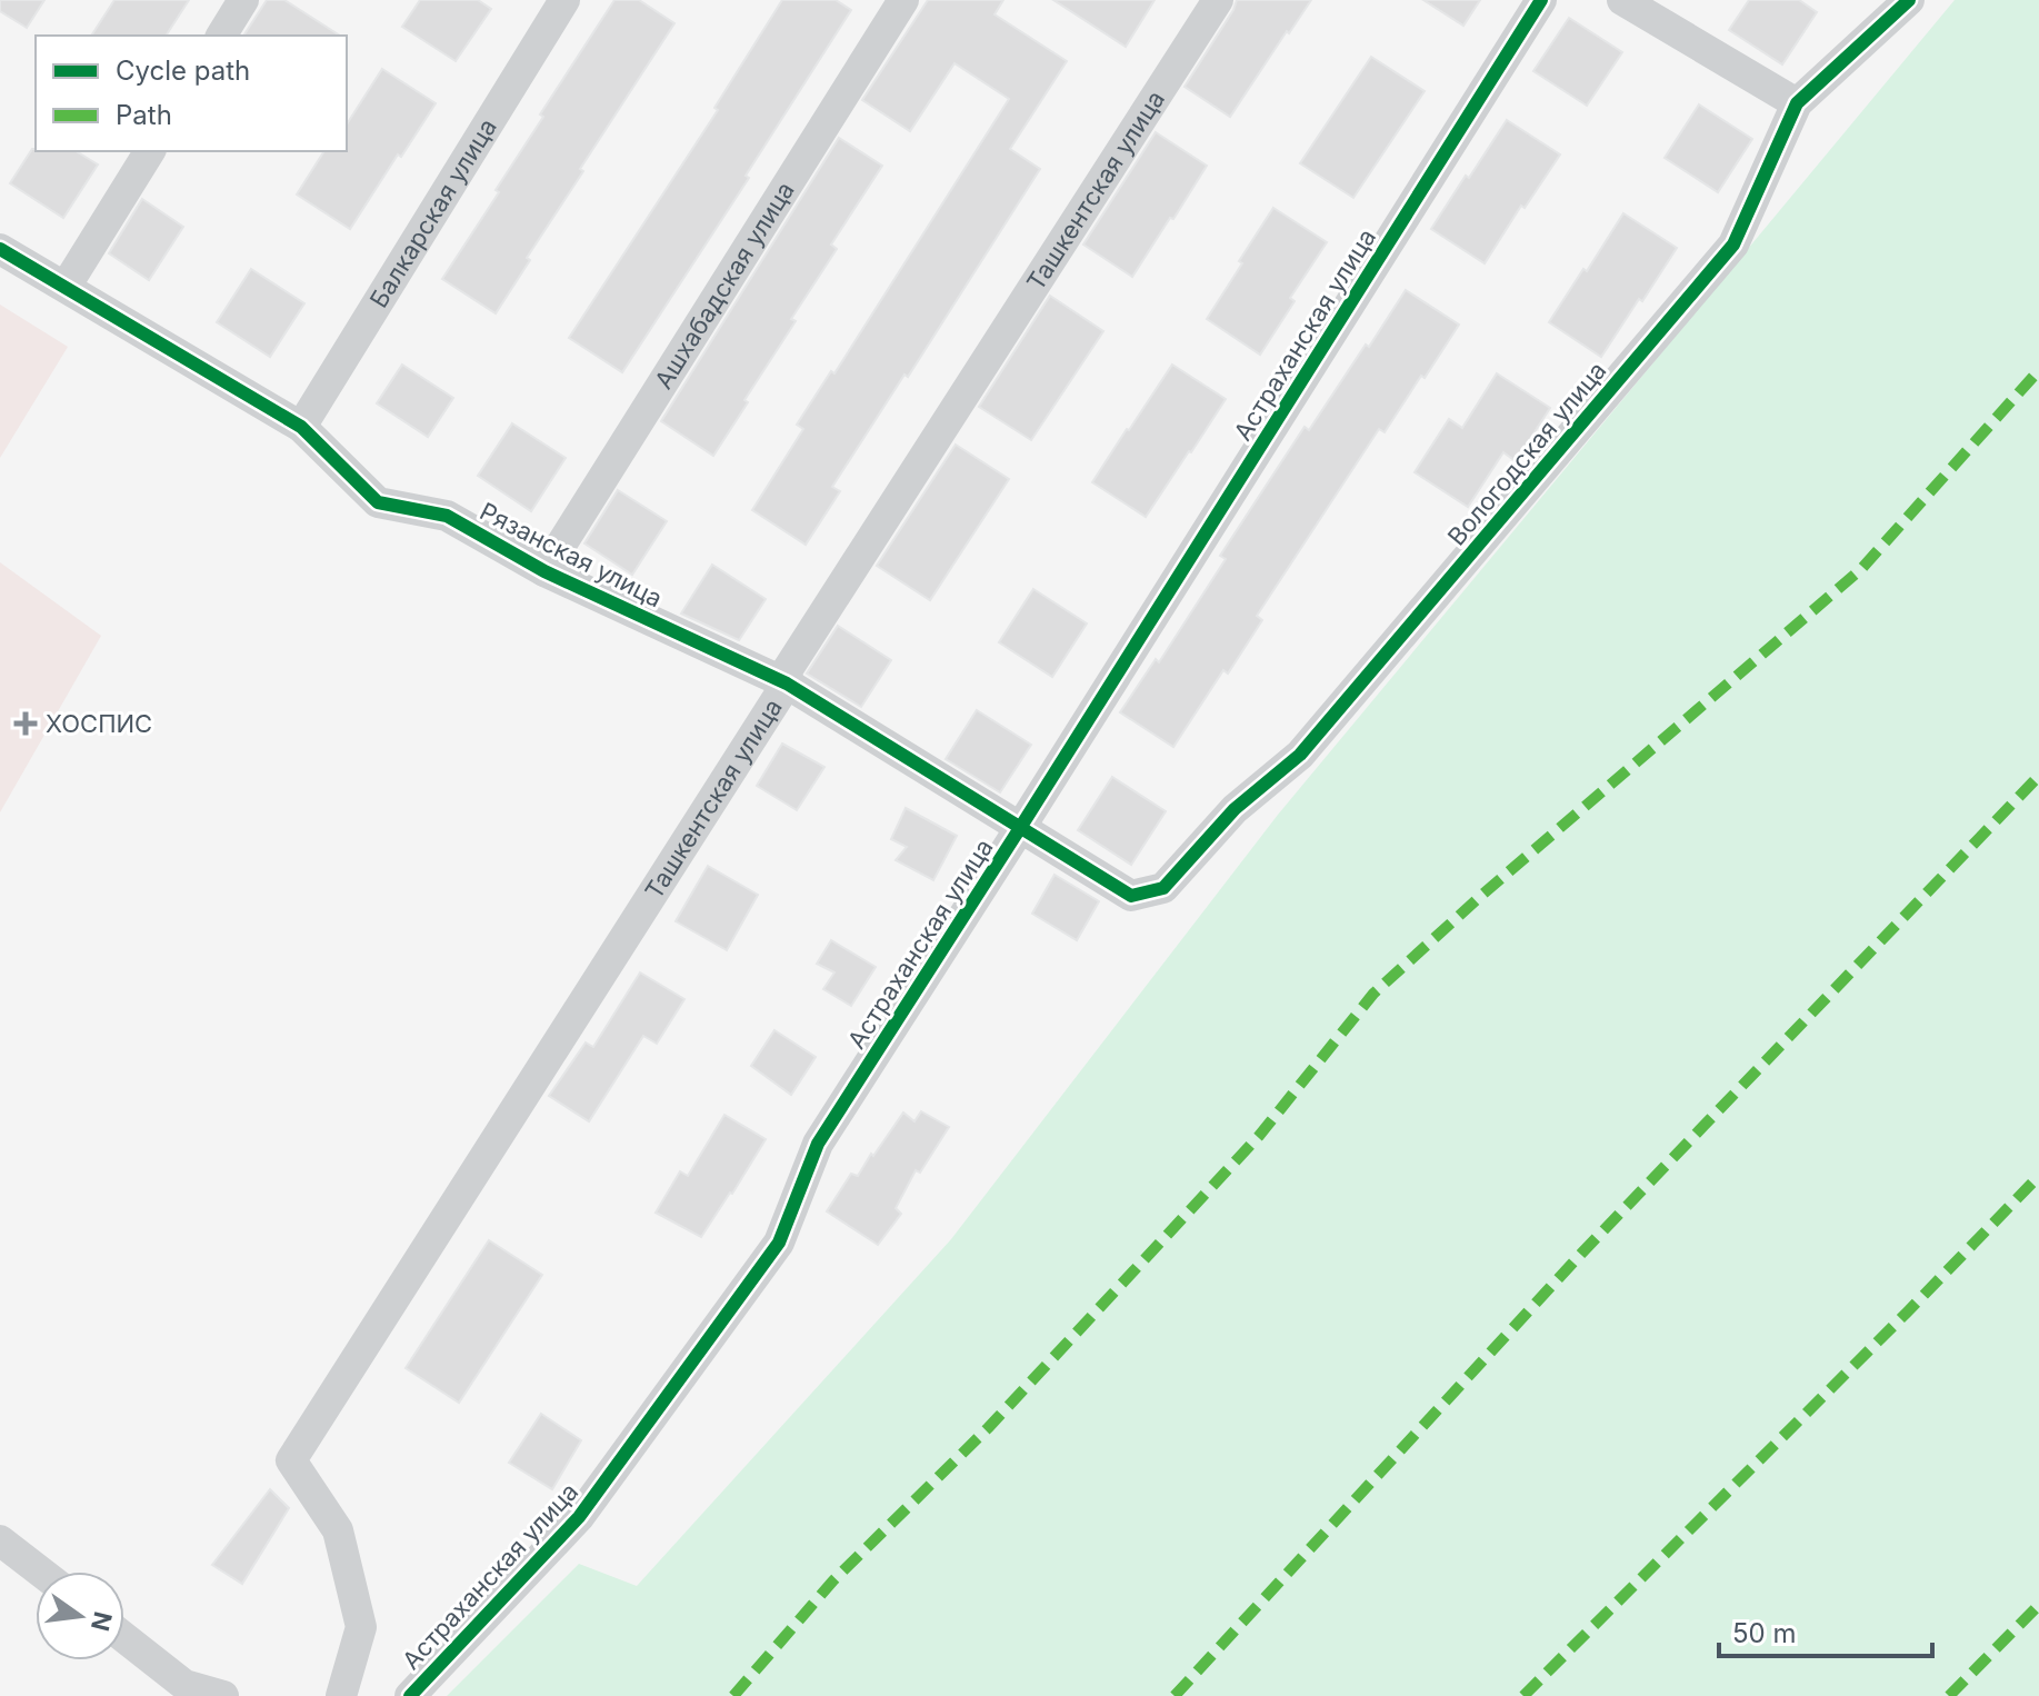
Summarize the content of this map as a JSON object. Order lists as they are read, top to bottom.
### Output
{
  "streets": {
    "street": [
      "Ташкентская улица",
      "Балкарская улица",
      "Ашхабадская улица",
      "Астраханская улица",
      "Вологодская улица",
      "Рязанская улица"
    ]
  },
  "crossings": [
    ["Ташкентская улица", "Рязанская улица"],
    ["Балкарская улица", "Рязанская улица"],
    ["Ашхабадская улица", "Рязанская улица"],
    ["Астраханская улица", "Рязанская улица"],
    ["Вологодская улица", "Рязанская улица"]
  ],
  "places": {
    "health": ["ХОСПИС"]
  },
  "legend": ["Cycle path", "Path"],
  "scale_bar": "50 m",
  "north": "right"
}
